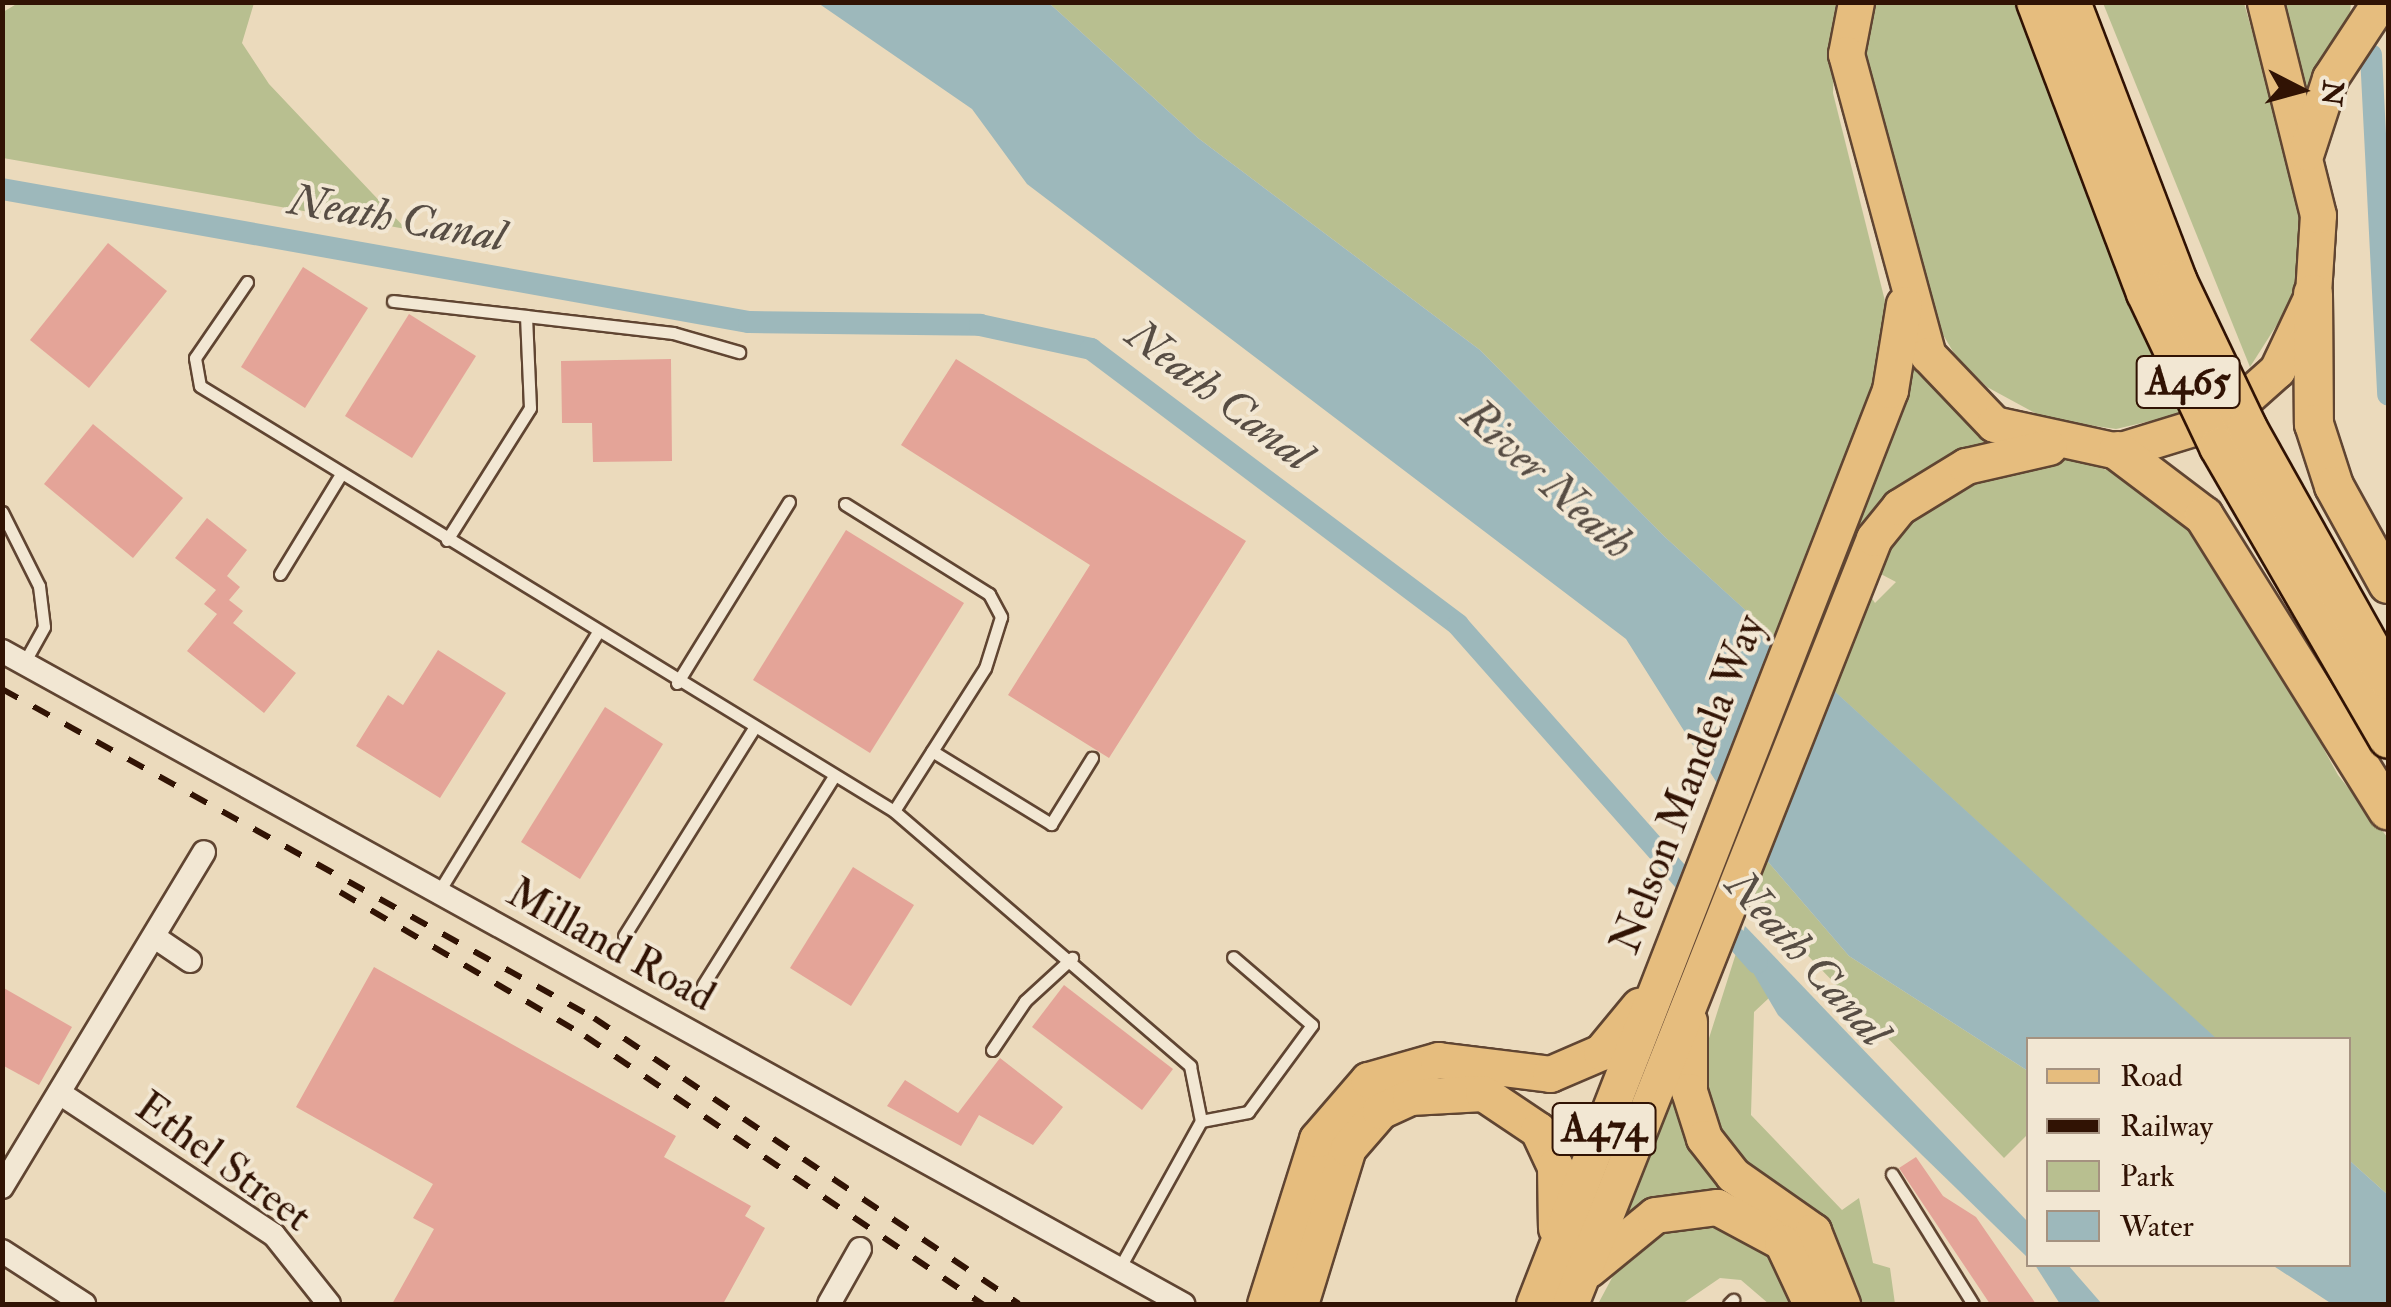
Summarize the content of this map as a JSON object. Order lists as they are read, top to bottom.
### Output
{
  "streets": {
    "highway": ["A465"],
    "main road": ["Nelson Mandela Way", "A474"],
    "street": ["Milland Road", "Ethel Street"]
  },
  "water": ["Neath Canal", "River Neath"],
  "legend": [
    "Road",
    "Railway",
    "Park",
    "Water"
  ],
  "north": "right"
}
